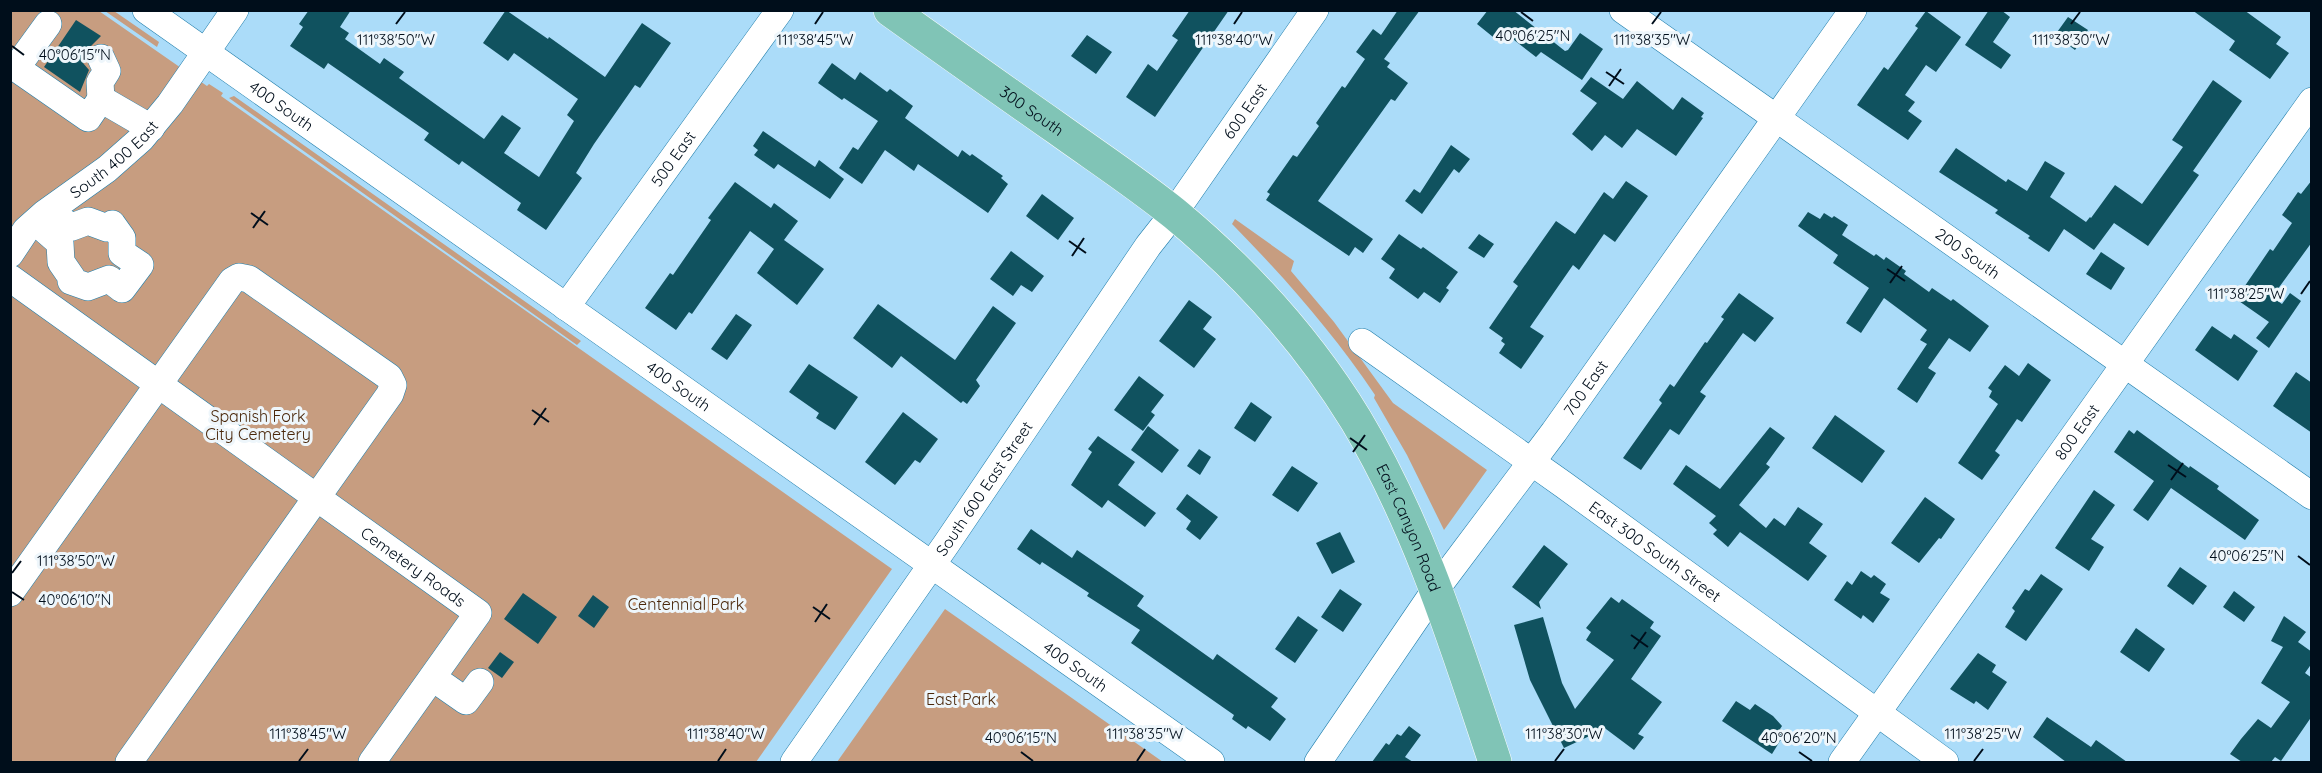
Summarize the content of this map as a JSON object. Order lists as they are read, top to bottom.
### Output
{
  "streets": {
    "main road": ["300 South", "East Canyon Road"],
    "street": [
      "400 South",
      "600 East",
      "South 400 East",
      "500 East",
      "200 South",
      "700 East",
      "800 East",
      "South 600 East Street",
      "East 300 South Street",
      "Cemetery Roads"
    ]
  },
  "crossings": [
    ["400 South", "South 400 East"],
    ["400 South", "500 East"],
    ["400 South", "South 600 East Street"],
    ["300 South", "600 East"],
    ["300 South", "South 600 East Street"],
    ["300 South", "East Canyon Road"],
    ["600 East", "South 600 East Street"],
    ["600 East", "East Canyon Road"],
    ["200 South", "700 East"],
    ["200 South", "800 East"],
    ["700 East", "East Canyon Road"],
    ["700 East", "East 300 South Street"],
    ["800 East", "East 300 South Street"],
    ["South 600 East Street", "East Canyon Road"]
  ],
  "parks": ["Spanish Fork City Cemetery", "Centennial Park", "East Park"],
  "coordinates": [
    "40°06'25\"N",
    "111°38'50\"W",
    "111°38'45\"W",
    "111°38'40\"W",
    "111°38'35\"W",
    "111°38'30\"W",
    "40°06'15\"N",
    "111°38'25\"W",
    "40°06'10\"N",
    "40°06'20\"N"
  ]
}
